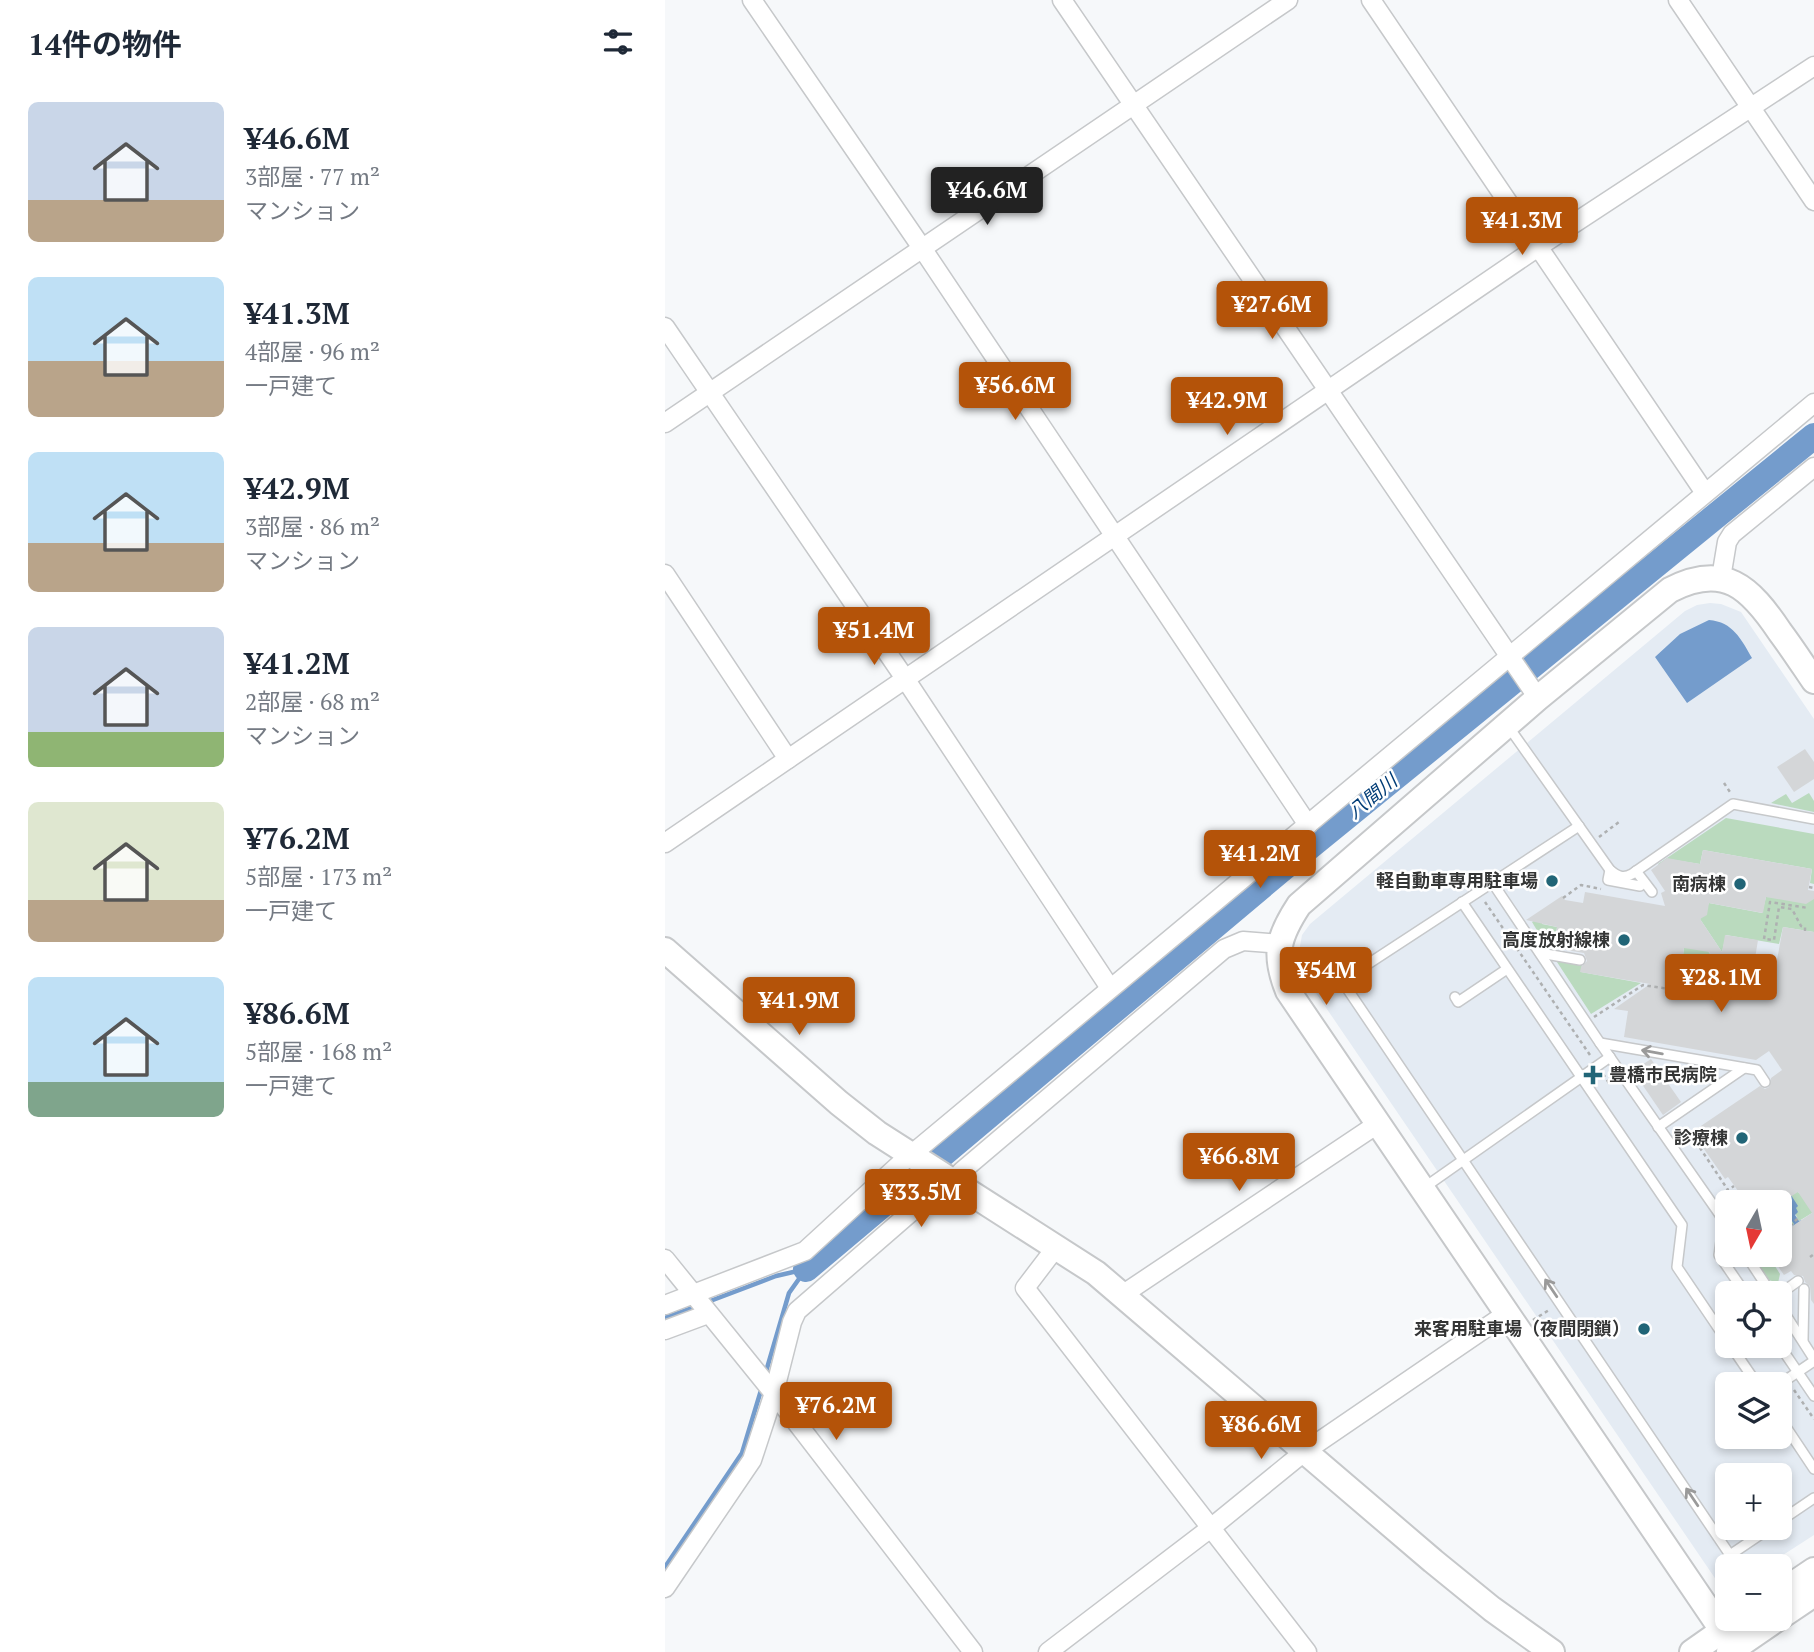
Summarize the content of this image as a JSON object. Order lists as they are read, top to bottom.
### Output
{
  "water": ["八間川"],
  "places": {
    "other": [
      "軽自動車専用駐車場",
      "南病棟",
      "高度放射線棟",
      "診療棟",
      "来客用駐車場（夜間閉鎖）"
    ],
    "health": ["豊橋市民病院"]
  },
  "north": "bottom",
  "page": {
    "heading": "14件の物件",
    "list": [
      {
        "name": "¥46.6M",
        "note": "3部屋 · 77 m² · マンション"
      },
      {
        "name": "¥41.3M",
        "note": "4部屋 · 96 m² · 一戸建て"
      },
      {
        "name": "¥42.9M",
        "note": "3部屋 · 86 m² · マンション"
      },
      {
        "name": "¥41.2M",
        "note": "2部屋 · 68 m² · マンション"
      },
      {
        "name": "¥76.2M",
        "note": "5部屋 · 173 m² · 一戸建て"
      },
      {
        "name": "¥86.6M",
        "note": "5部屋 · 168 m² · 一戸建て"
      }
    ],
    "price": [
      "¥46.6M",
      "¥41.3M",
      "¥27.6M",
      "¥56.6M",
      "¥42.9M",
      "¥51.4M",
      "¥41.2M",
      "¥54M",
      "¥28.1M",
      "¥41.9M",
      "¥66.8M",
      "¥33.5M",
      "¥76.2M",
      "¥86.6M"
    ],
    "map_buttons": ["+", "−"]
  }
}
